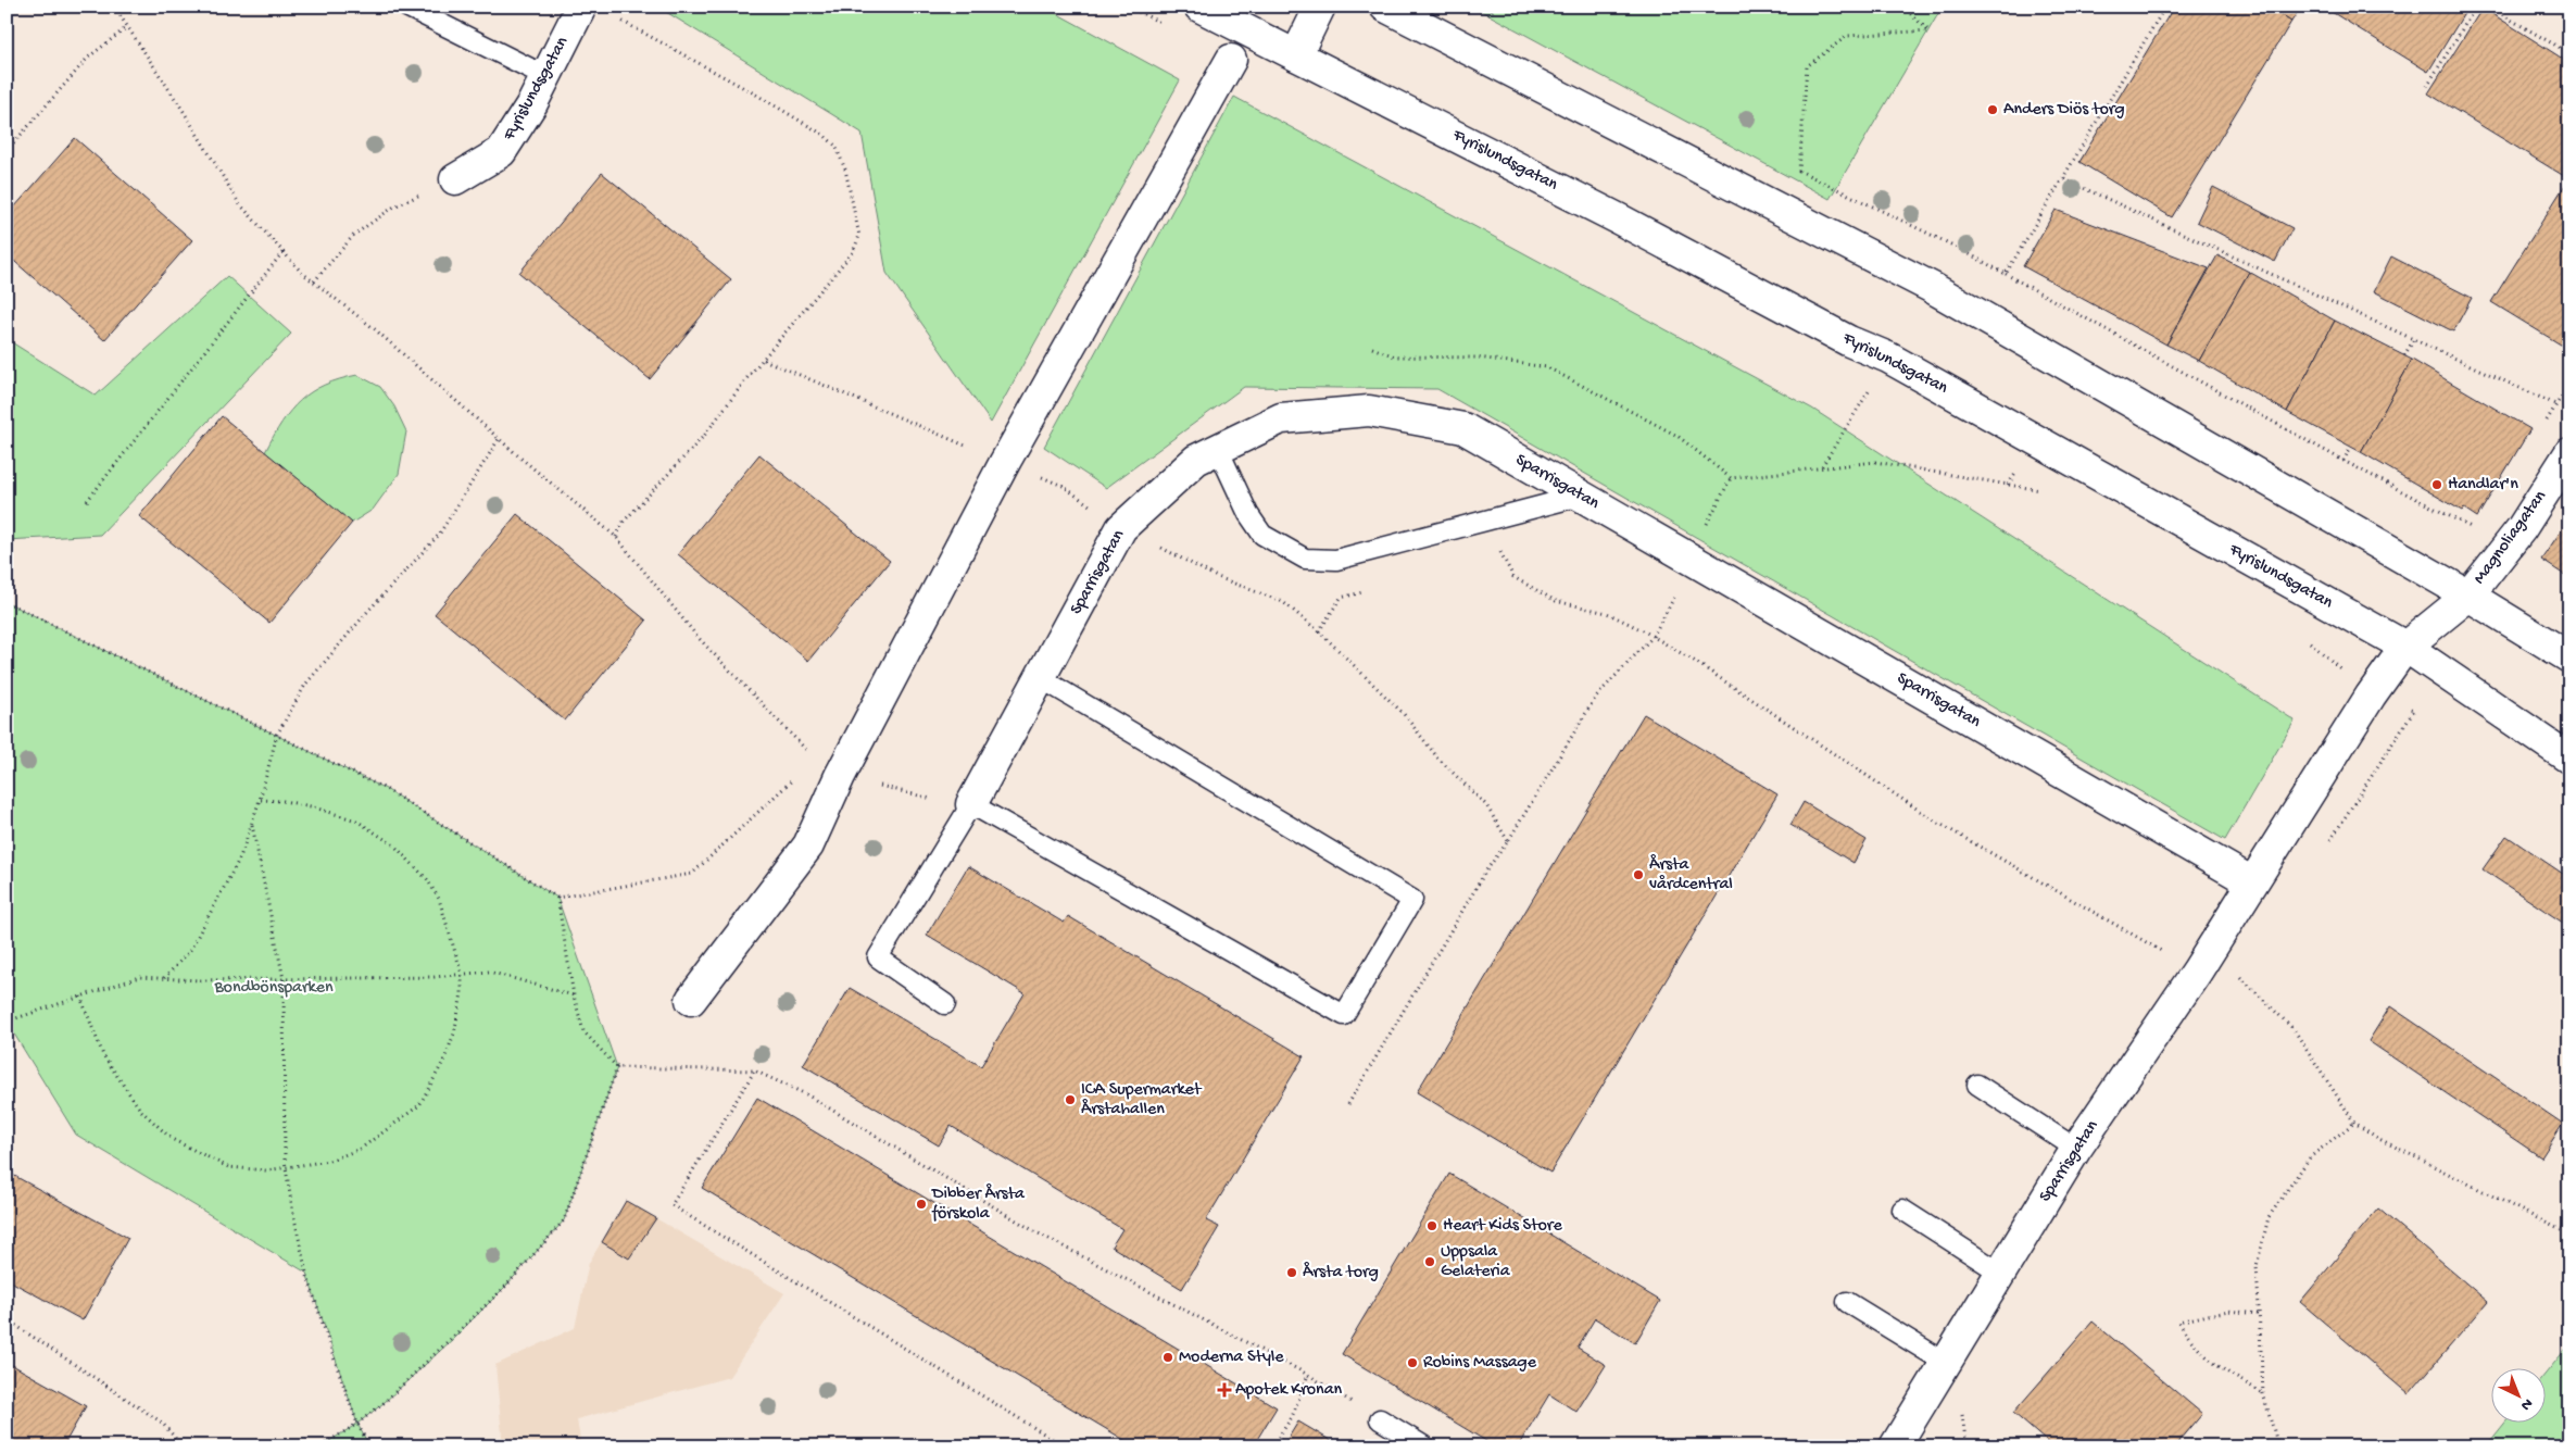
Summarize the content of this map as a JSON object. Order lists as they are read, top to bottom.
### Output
{
  "streets": {
    "street": ["Fyrislundsgatan", "Sparrisgatan", "Magnoliagatan"]
  },
  "crossings": [
    ["Fyrislundsgatan", "Sparrisgatan"],
    ["Fyrislundsgatan", "Magnoliagatan"],
    ["Sparrisgatan", "Magnoliagatan"]
  ],
  "parks": ["Bondbönsparken"],
  "places": {
    "other": [
      "Anders Diös torg",
      "Handlar'n",
      "Årsta vårdcentral",
      "ICA Supermarket Årstahallen",
      "Dibber Årsta förskola",
      "Heart Kids Store",
      "Uppsala Gelateria",
      "Årsta torg",
      "Moderna Style",
      "Robins Massage"
    ],
    "health": ["Apotek Kronan"]
  },
  "north": "bottom right"
}
